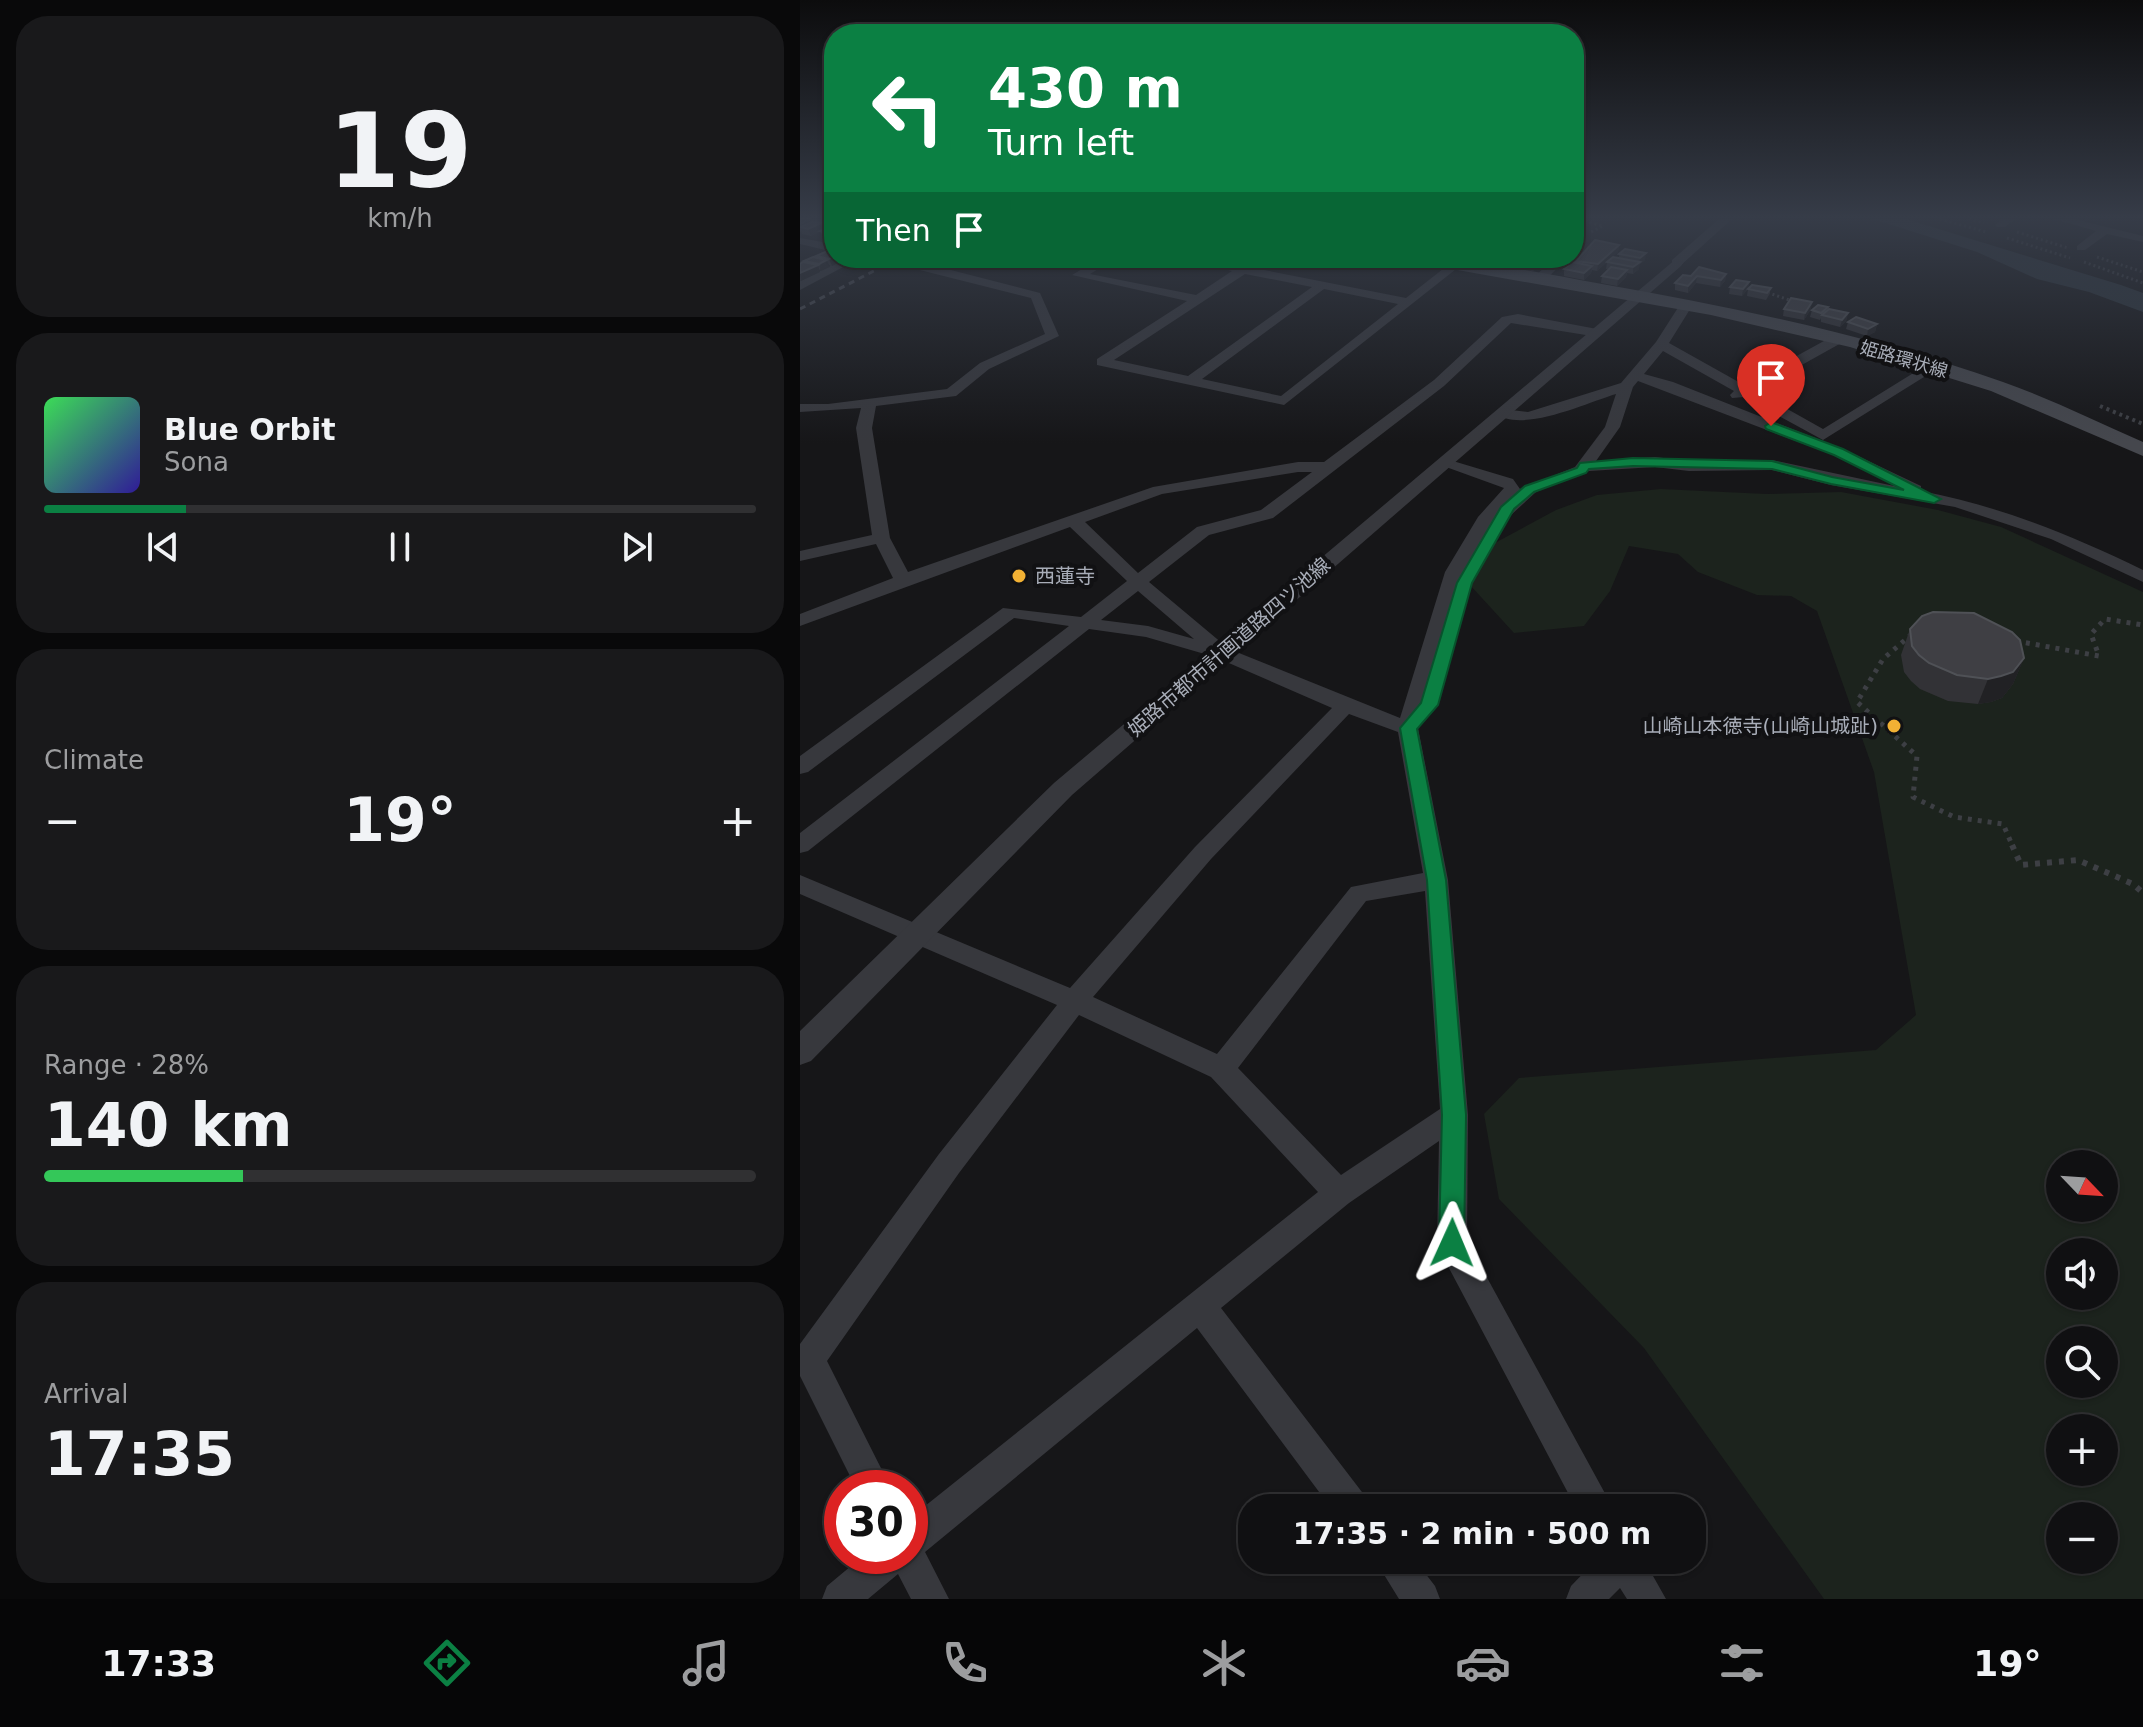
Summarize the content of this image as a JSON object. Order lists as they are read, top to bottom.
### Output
{
  "streets": {
    "main road": ["姫路環状線"],
    "street": ["姫路市都市計画道路四ツ池線"]
  },
  "crossings": [
    ["姫路環状線", "姫路市都市計画道路四ツ池線"]
  ],
  "places": ["西蓮寺", "山崎山本徳寺(山崎山城趾)"],
  "north": "bottom right",
  "page": {
    "tile": [
      ["19", "km/h"],
      "Climate",
      ["Range · 28%", "140 km"],
      ["Arrival", "17:35"]
    ],
    "turn": ["430 m", "Turn left"],
    "then": "Then",
    "song": ["Blue Orbit", "Sona"],
    "heat": ["−", "19°", "+"],
    "map_buttons": ["+", "−"],
    "limit": "30",
    "trip": "17:35 · 2 min · 500 m",
    "tabs": ["17:33", "19°"]
  }
}
